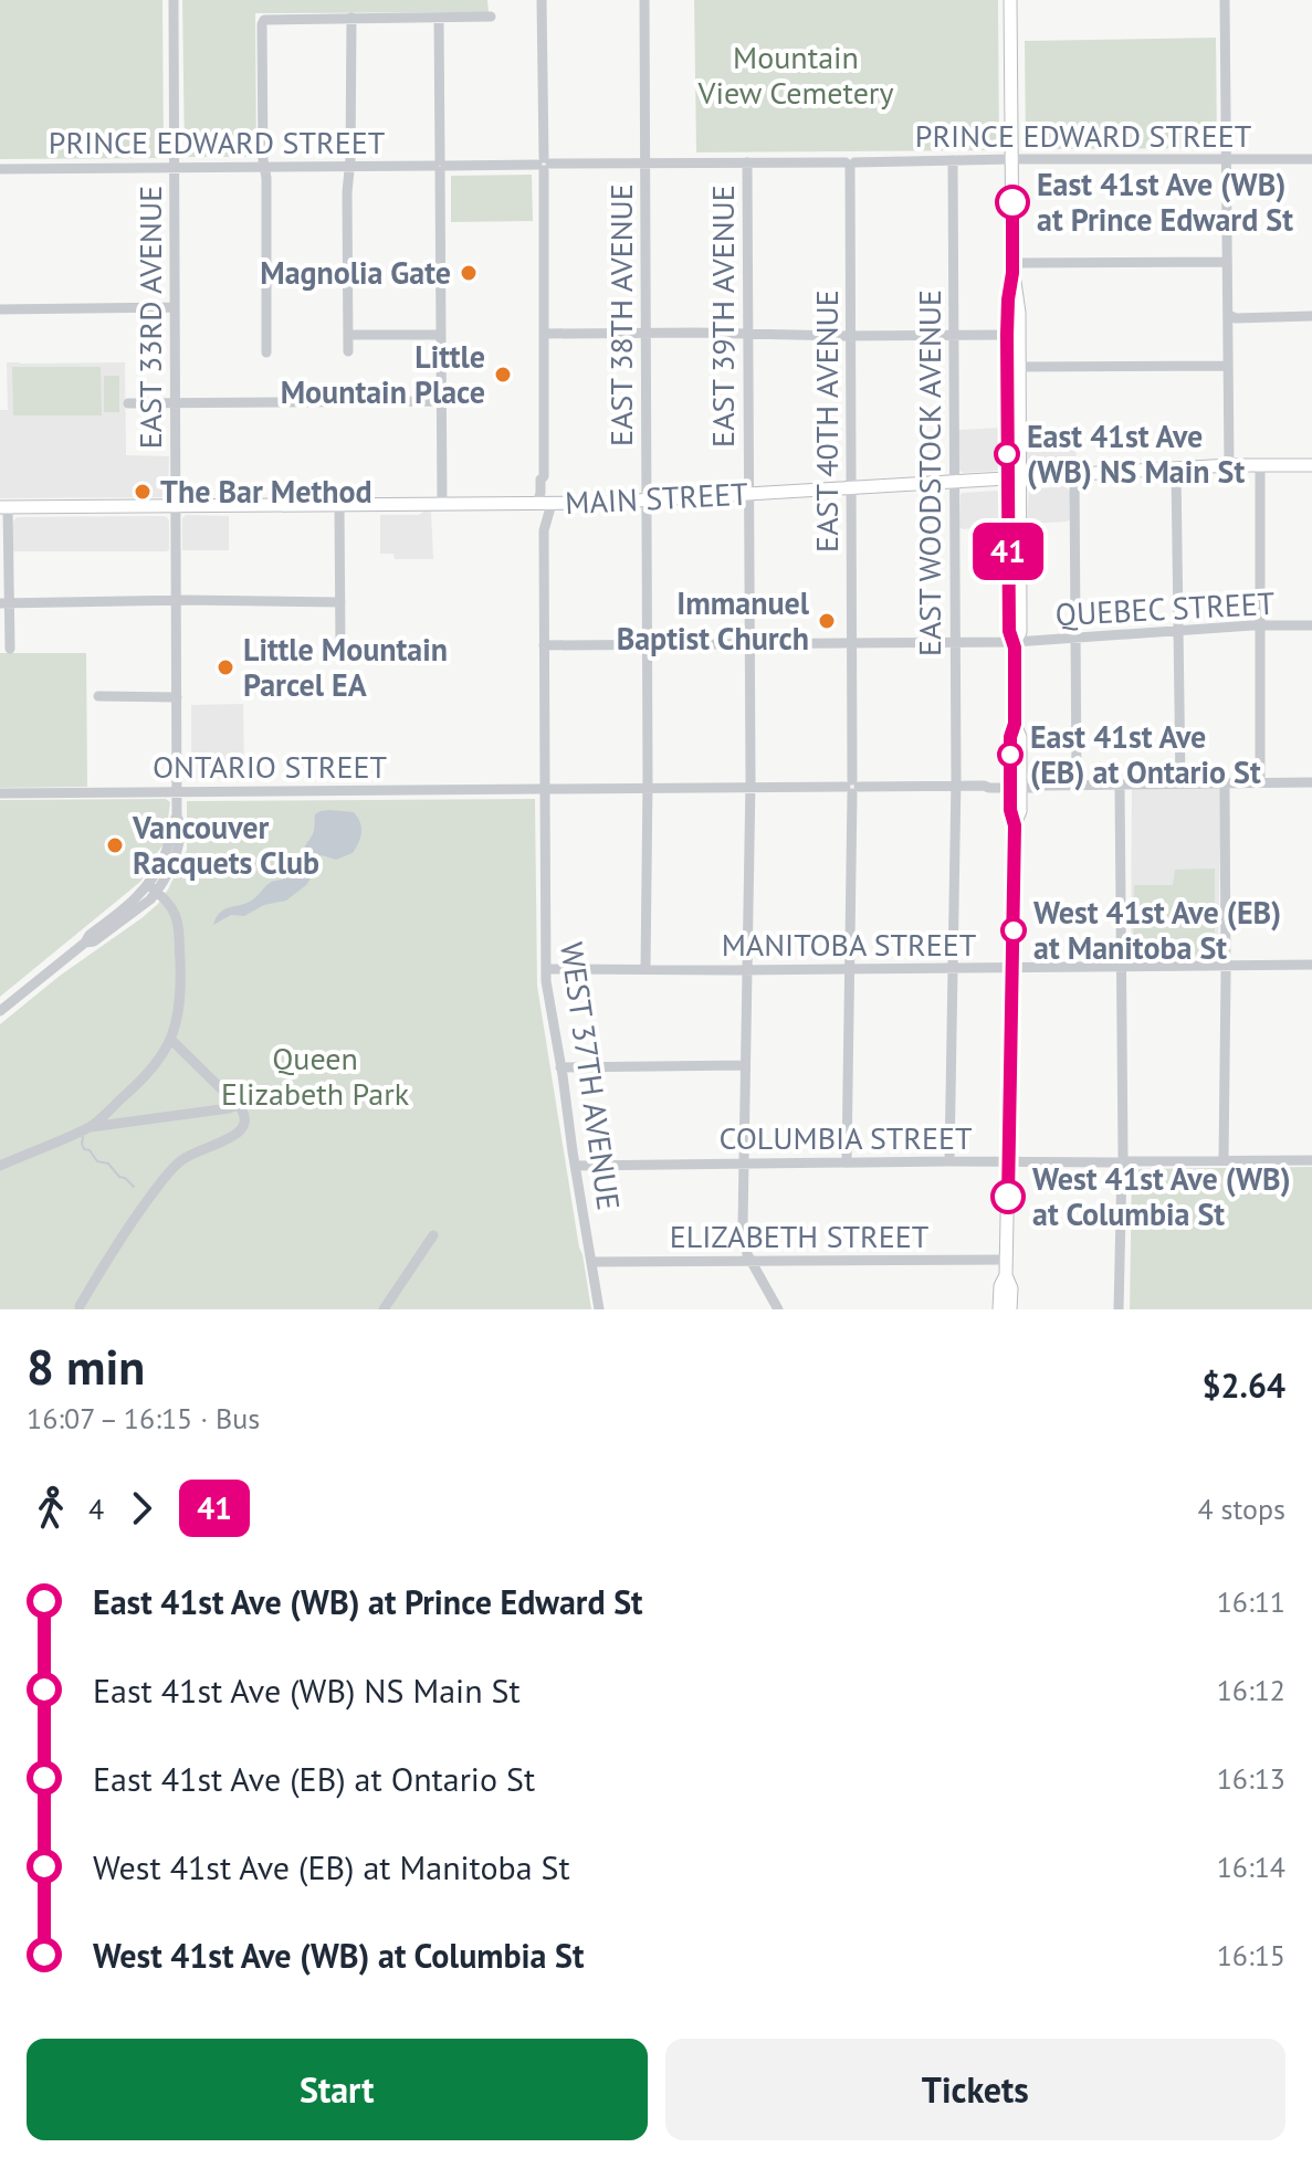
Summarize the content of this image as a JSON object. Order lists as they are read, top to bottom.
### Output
{
  "streets": {
    "main road": ["MAIN STREET"],
    "street": [
      "PRINCE EDWARD STREET",
      "EAST 38TH AVENUE",
      "EAST 39TH AVENUE",
      "EAST 33RD AVENUE",
      "EAST 40TH AVENUE",
      "EAST WOODSTOCK AVENUE",
      "QUEBEC STREET",
      "ONTARIO STREET",
      "MANITOBA STREET",
      "WEST 37TH AVENUE",
      "COLUMBIA STREET",
      "ELIZABETH STREET"
    ]
  },
  "crossings": [
    ["PRINCE EDWARD STREET", "EAST 38TH AVENUE"],
    ["PRINCE EDWARD STREET", "EAST 39TH AVENUE"],
    ["PRINCE EDWARD STREET", "EAST 33RD AVENUE"],
    ["PRINCE EDWARD STREET", "EAST 40TH AVENUE"],
    ["PRINCE EDWARD STREET", "EAST WOODSTOCK AVENUE"],
    ["PRINCE EDWARD STREET", "WEST 37TH AVENUE"],
    ["EAST 38TH AVENUE", "MAIN STREET"],
    ["EAST 38TH AVENUE", "QUEBEC STREET"],
    ["EAST 38TH AVENUE", "ONTARIO STREET"],
    ["EAST 38TH AVENUE", "MANITOBA STREET"],
    ["EAST 39TH AVENUE", "MAIN STREET"],
    ["EAST 39TH AVENUE", "QUEBEC STREET"],
    ["EAST 39TH AVENUE", "ONTARIO STREET"],
    ["EAST 39TH AVENUE", "MANITOBA STREET"],
    ["EAST 39TH AVENUE", "COLUMBIA STREET"],
    ["EAST 39TH AVENUE", "ELIZABETH STREET"],
    ["EAST 33RD AVENUE", "MAIN STREET"],
    ["EAST 33RD AVENUE", "ONTARIO STREET"],
    ["EAST 40TH AVENUE", "MAIN STREET"],
    ["EAST 40TH AVENUE", "QUEBEC STREET"],
    ["EAST 40TH AVENUE", "ONTARIO STREET"],
    ["EAST 40TH AVENUE", "MANITOBA STREET"],
    ["EAST 40TH AVENUE", "COLUMBIA STREET"],
    ["EAST WOODSTOCK AVENUE", "MAIN STREET"],
    ["EAST WOODSTOCK AVENUE", "QUEBEC STREET"],
    ["EAST WOODSTOCK AVENUE", "ONTARIO STREET"],
    ["EAST WOODSTOCK AVENUE", "MANITOBA STREET"],
    ["EAST WOODSTOCK AVENUE", "COLUMBIA STREET"],
    ["MAIN STREET", "WEST 37TH AVENUE"],
    ["QUEBEC STREET", "WEST 37TH AVENUE"],
    ["ONTARIO STREET", "WEST 37TH AVENUE"],
    ["MANITOBA STREET", "WEST 37TH AVENUE"],
    ["WEST 37TH AVENUE", "COLUMBIA STREET"],
    ["WEST 37TH AVENUE", "ELIZABETH STREET"]
  ],
  "parks": ["Mountain View Cemetery", "Queen Elizabeth Park"],
  "places": [
    "East 41st Ave (WB) at Prince Edward St",
    "Magnolia Gate",
    "Little Mountain Place",
    "East 41st Ave (WB) NS Main St",
    "The Bar Method",
    "Immanuel Baptist Church",
    "Little Mountain Parcel EA",
    "East 41st Ave (EB) at Ontario St",
    "Vancouver Racquets Club",
    "West 41st Ave (EB) at Manitoba St",
    "West 41st Ave (WB) at Columbia St"
  ],
  "lines": ["bus line 41"],
  "page": {
    "on_map": "41",
    "heading": ["8 min", "16:07 – 16:15 · Bus", "$2.64"],
    "legs": ["4", "41", "4 stops"],
    "list": [
      {
        "name": "East 41st Ave (WB) at Prince Edward St",
        "value": "16:11"
      },
      {
        "name": "East 41st Ave (WB) NS Main St",
        "value": "16:12"
      },
      {
        "name": "East 41st Ave (EB) at Ontario St",
        "value": "16:13"
      },
      {
        "name": "West 41st Ave (EB) at Manitoba St",
        "value": "16:14"
      },
      {
        "name": "West 41st Ave (WB) at Columbia St",
        "value": "16:15"
      }
    ],
    "buttons": ["Start", "Tickets"]
  }
}
